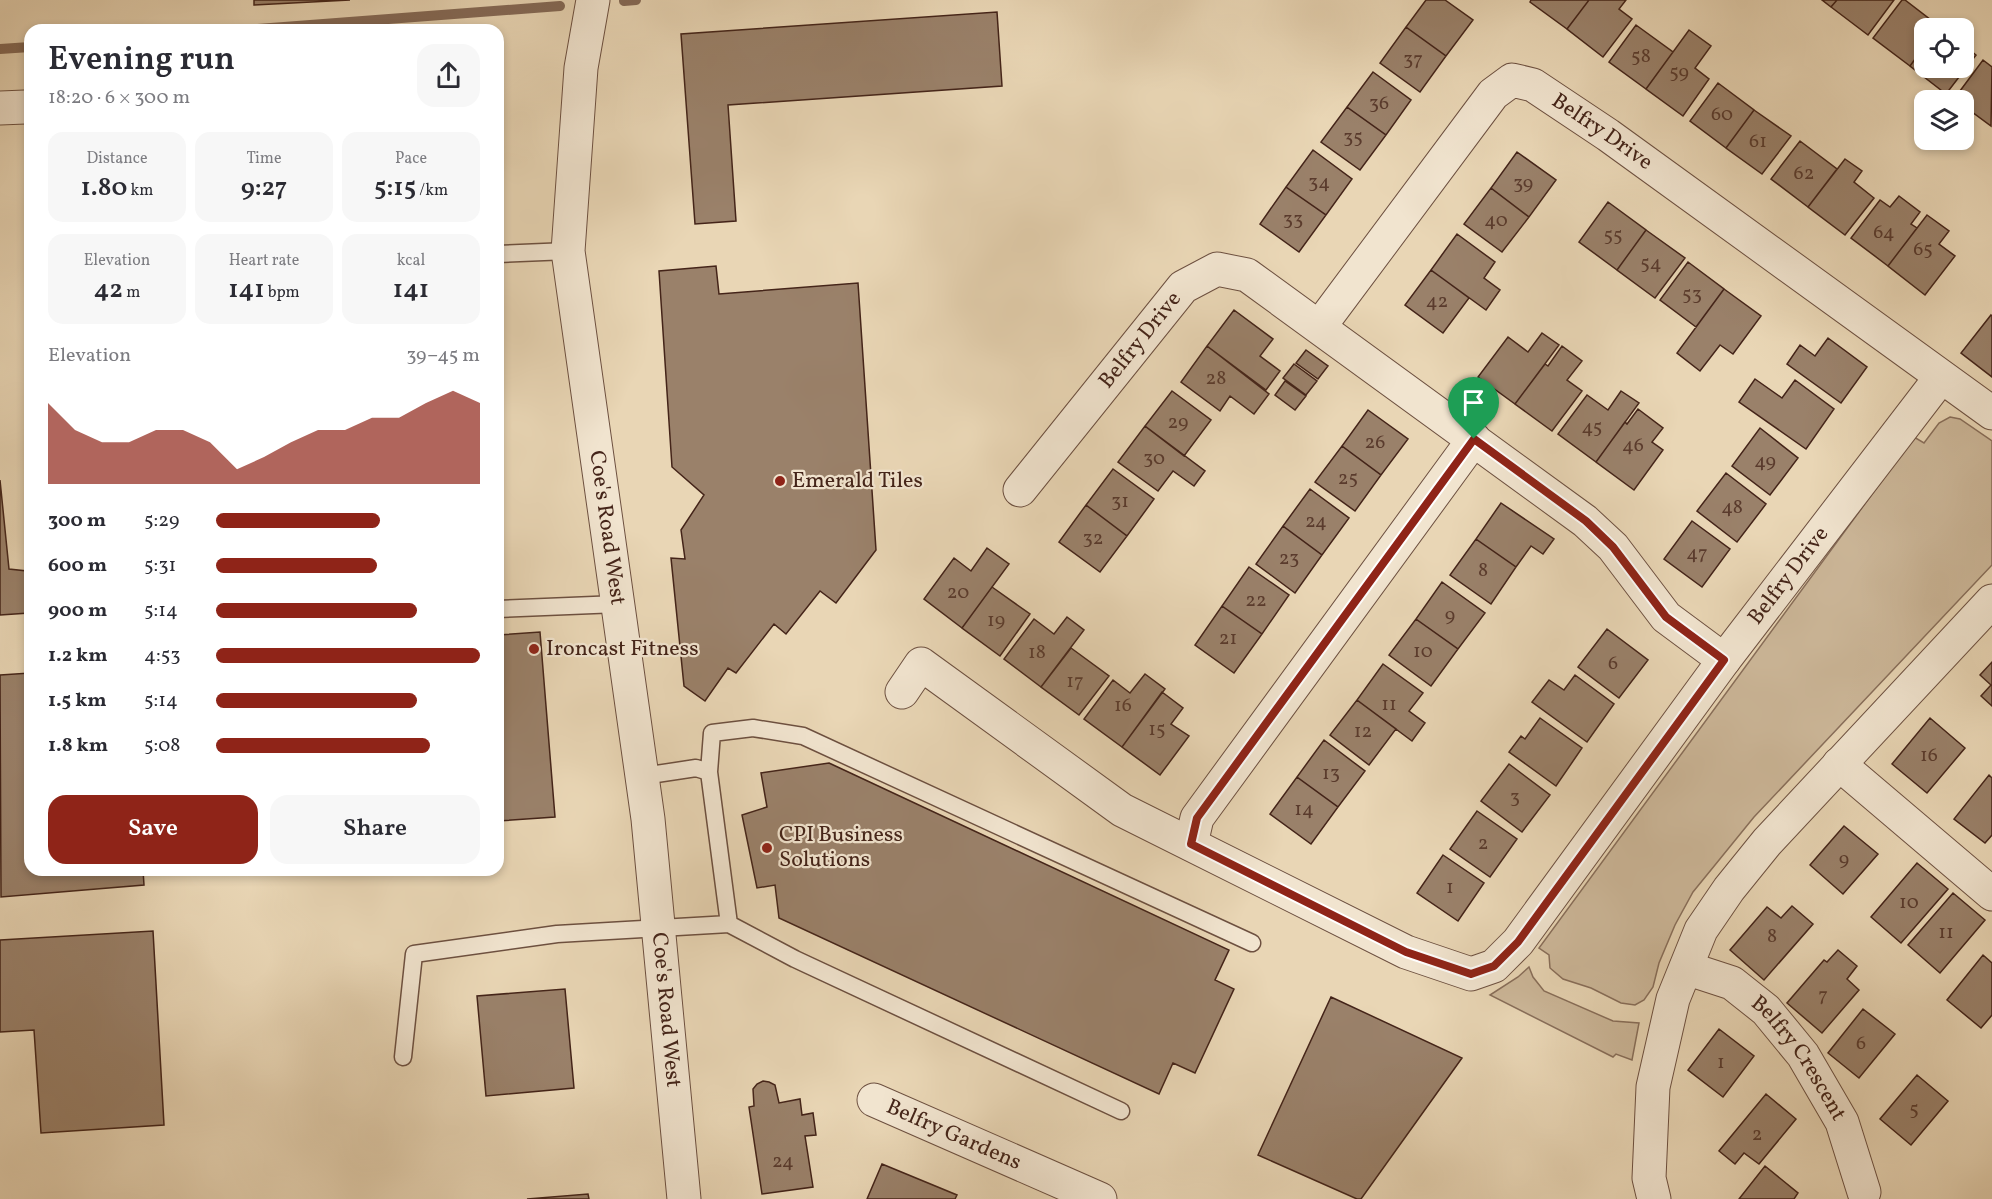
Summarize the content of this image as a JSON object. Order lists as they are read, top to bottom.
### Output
{
  "streets": {
    "street": [
      "Belfry Drive",
      "Coe's Road West",
      "Belfry Crescent",
      "Belfry Gardens"
    ]
  },
  "places": ["Emerald Tiles", "Ironcast Fitness", "CPI Business Solutions"],
  "house_numbers": [
    "58",
    "37",
    "59",
    "36",
    "60",
    "35",
    "61",
    "62",
    "34",
    "39",
    "33",
    "40",
    "64",
    "55",
    "65",
    "54",
    "53",
    "42",
    "28",
    "29",
    "45",
    "26",
    "46",
    "30",
    "49",
    "25",
    "31",
    "48",
    "24",
    "32",
    "47",
    "23",
    "8",
    "20",
    "22",
    "9",
    "19",
    "21",
    "10",
    "18",
    "6",
    "17",
    "11",
    "16",
    "15",
    "12",
    "16",
    "13",
    "3",
    "14",
    "2",
    "9",
    "1",
    "10",
    "11",
    "8",
    "7",
    "6",
    "1",
    "5",
    "2",
    "24"
  ],
  "page": {
    "heading": ["Evening run", "18:20 · 6 × 300 m"],
    "stats": [
      ["Distance", "1.80 km"],
      ["Time", "9:27"],
      ["Pace", "5:15 /km"],
      ["Elevation", "42 m"],
      ["Heart rate", "141 bpm"],
      ["kcal", "141"]
    ],
    "chart": ["Elevation", "39–45 m"],
    "list": [
      {
        "name": "300 m",
        "note": "5:29"
      },
      {
        "name": "600 m",
        "note": "5:31"
      },
      {
        "name": "900 m",
        "note": "5:14"
      },
      {
        "name": "1.2 km",
        "note": "4:53"
      },
      {
        "name": "1.5 km",
        "note": "5:14"
      },
      {
        "name": "1.8 km",
        "note": "5:08"
      }
    ],
    "buttons": ["Save", "Share"]
  }
}
